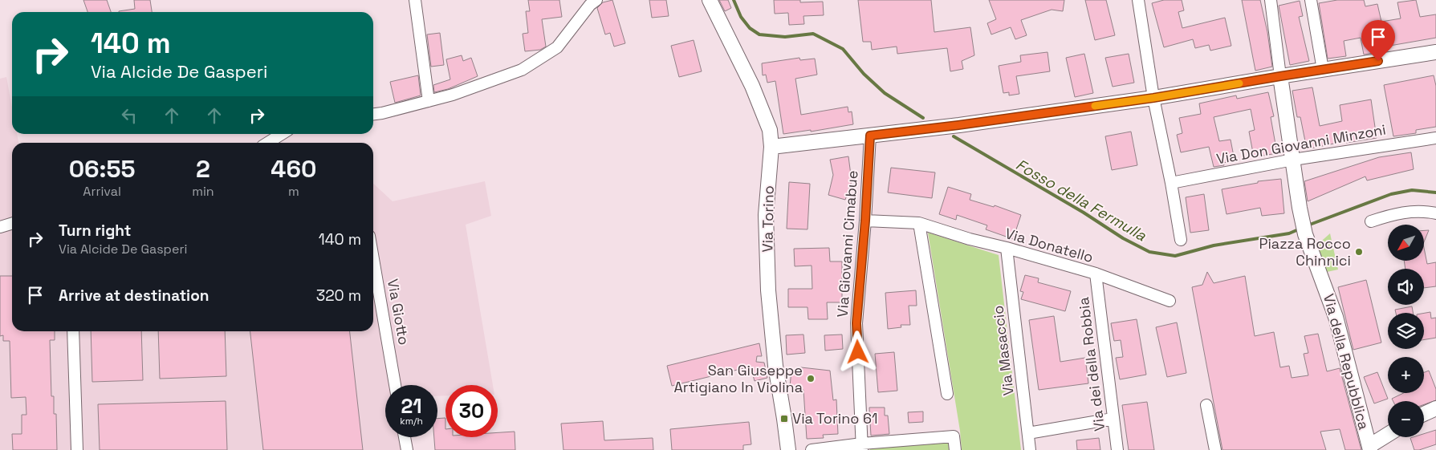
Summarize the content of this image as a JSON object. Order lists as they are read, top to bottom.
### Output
{
  "streets": {
    "street": [
      "Via Don Giovanni Minzoni",
      "Via Torino",
      "Via Giovanni Cimabue",
      "Via Donatello",
      "Via Giotto",
      "Via Masaccio",
      "Via della Repubblica",
      "Via dei della Robbia"
    ]
  },
  "crossings": [
    ["Via Don Giovanni Minzoni", "Via della Repubblica"],
    ["Via Giovanni Cimabue", "Via Donatello"],
    ["Via Donatello", "Via Masaccio"],
    ["Via Donatello", "Via dei della Robbia"]
  ],
  "water": ["Fosso della Fermulla"],
  "places": {
    "other": ["Piazza Rocco Chinnici", "San Giuseppe Artigiano In Violina"],
    "transit": ["Via Torino 61"]
  },
  "north": "bottom left",
  "page": {
    "turn": ["140 m", "Via Alcide De Gasperi"],
    "eta": [
      "06:55",
      "Arrival",
      "2",
      "min",
      "460",
      "m"
    ],
    "list": [
      {
        "name": "Turn right",
        "note": "Via Alcide De Gasperi",
        "value": "140 m"
      },
      {
        "name": "Arrive at destination",
        "value": "320 m"
      }
    ],
    "map_buttons": ["+", "−"],
    "speed": "21 km/h",
    "limit": "30"
  }
}
